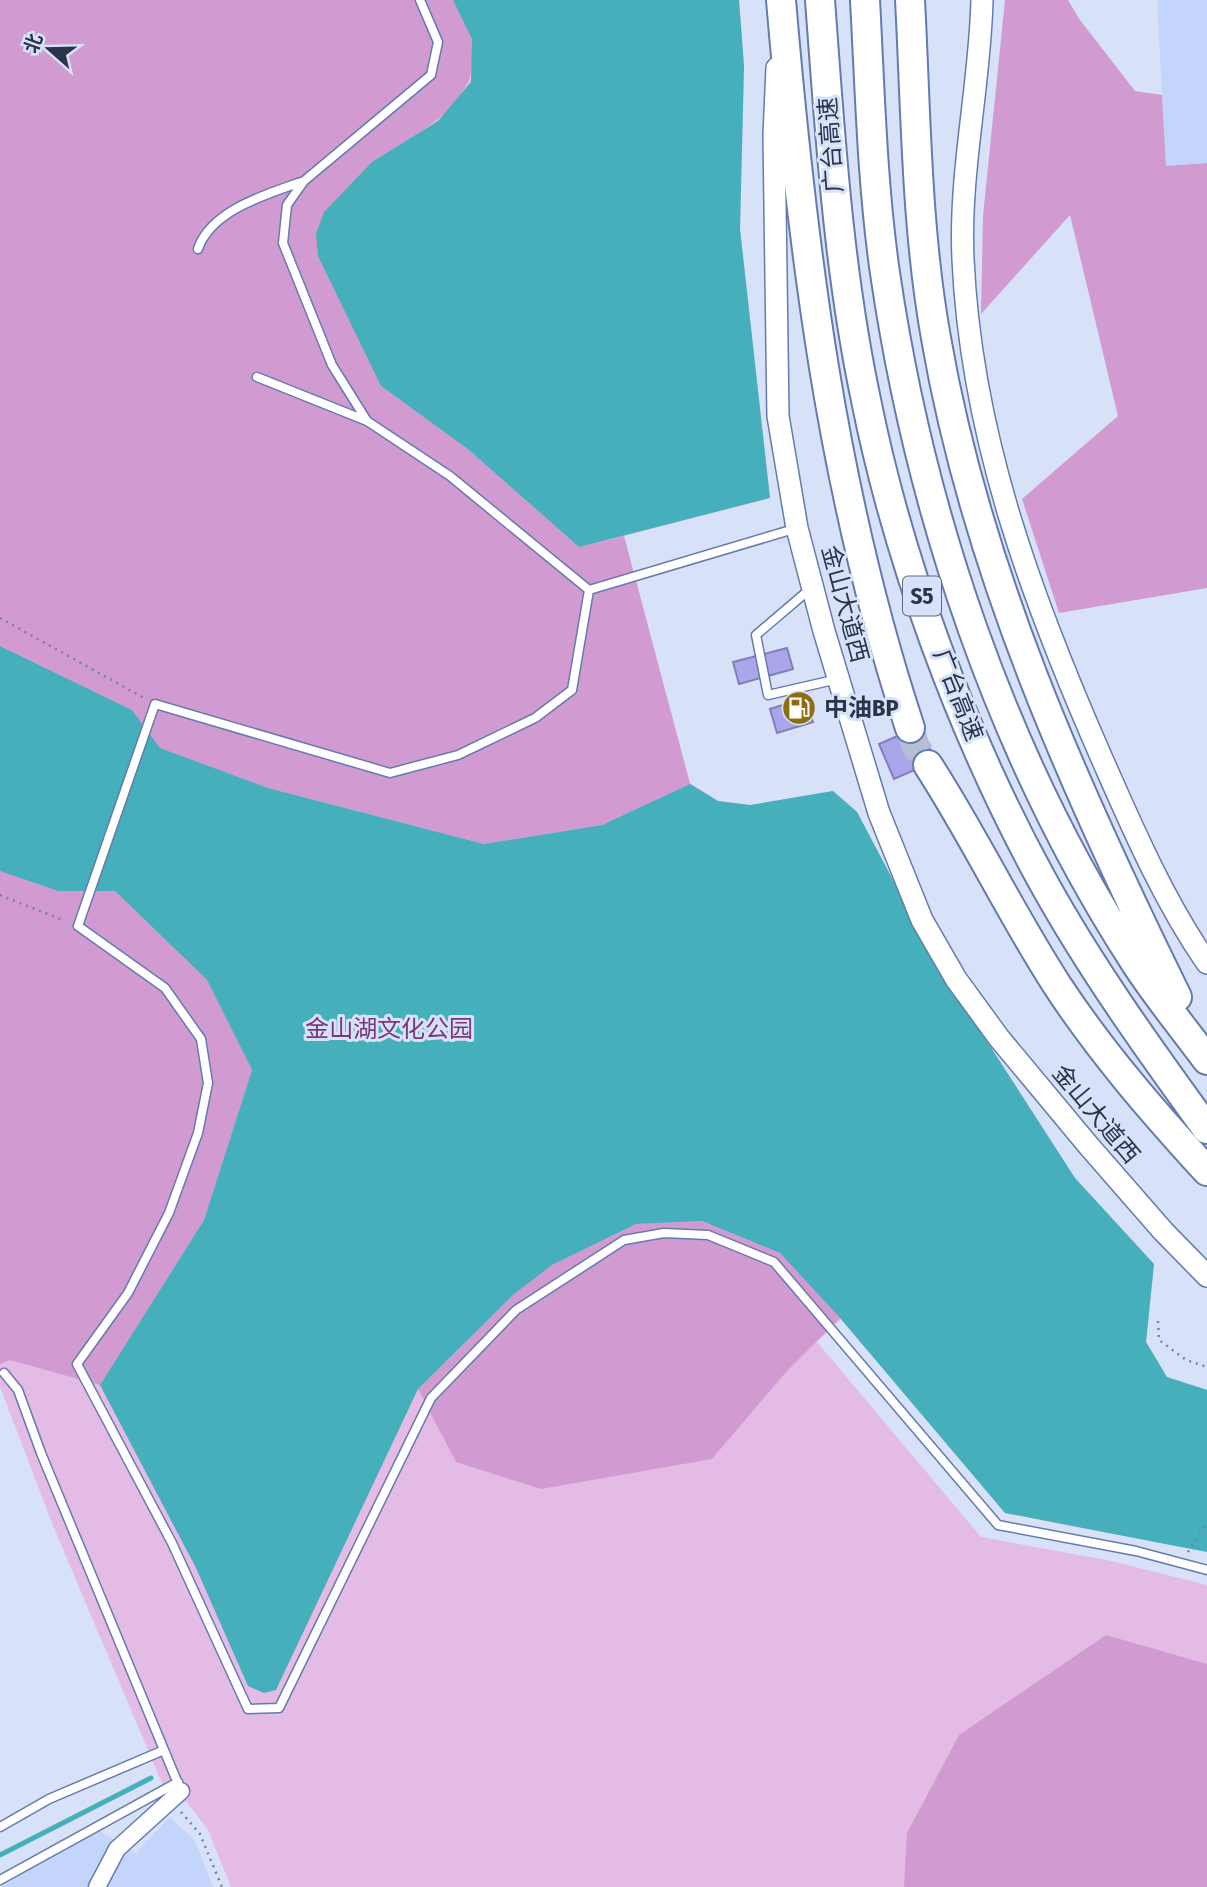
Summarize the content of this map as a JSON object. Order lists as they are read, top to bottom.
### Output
{
  "streets": {
    "highway": ["广台高速", "S5"],
    "main road": ["金山大道西"]
  },
  "parks": ["金山湖文化公园"],
  "places": {
    "fuel station": ["中油BP"]
  },
  "north": "left"
}
